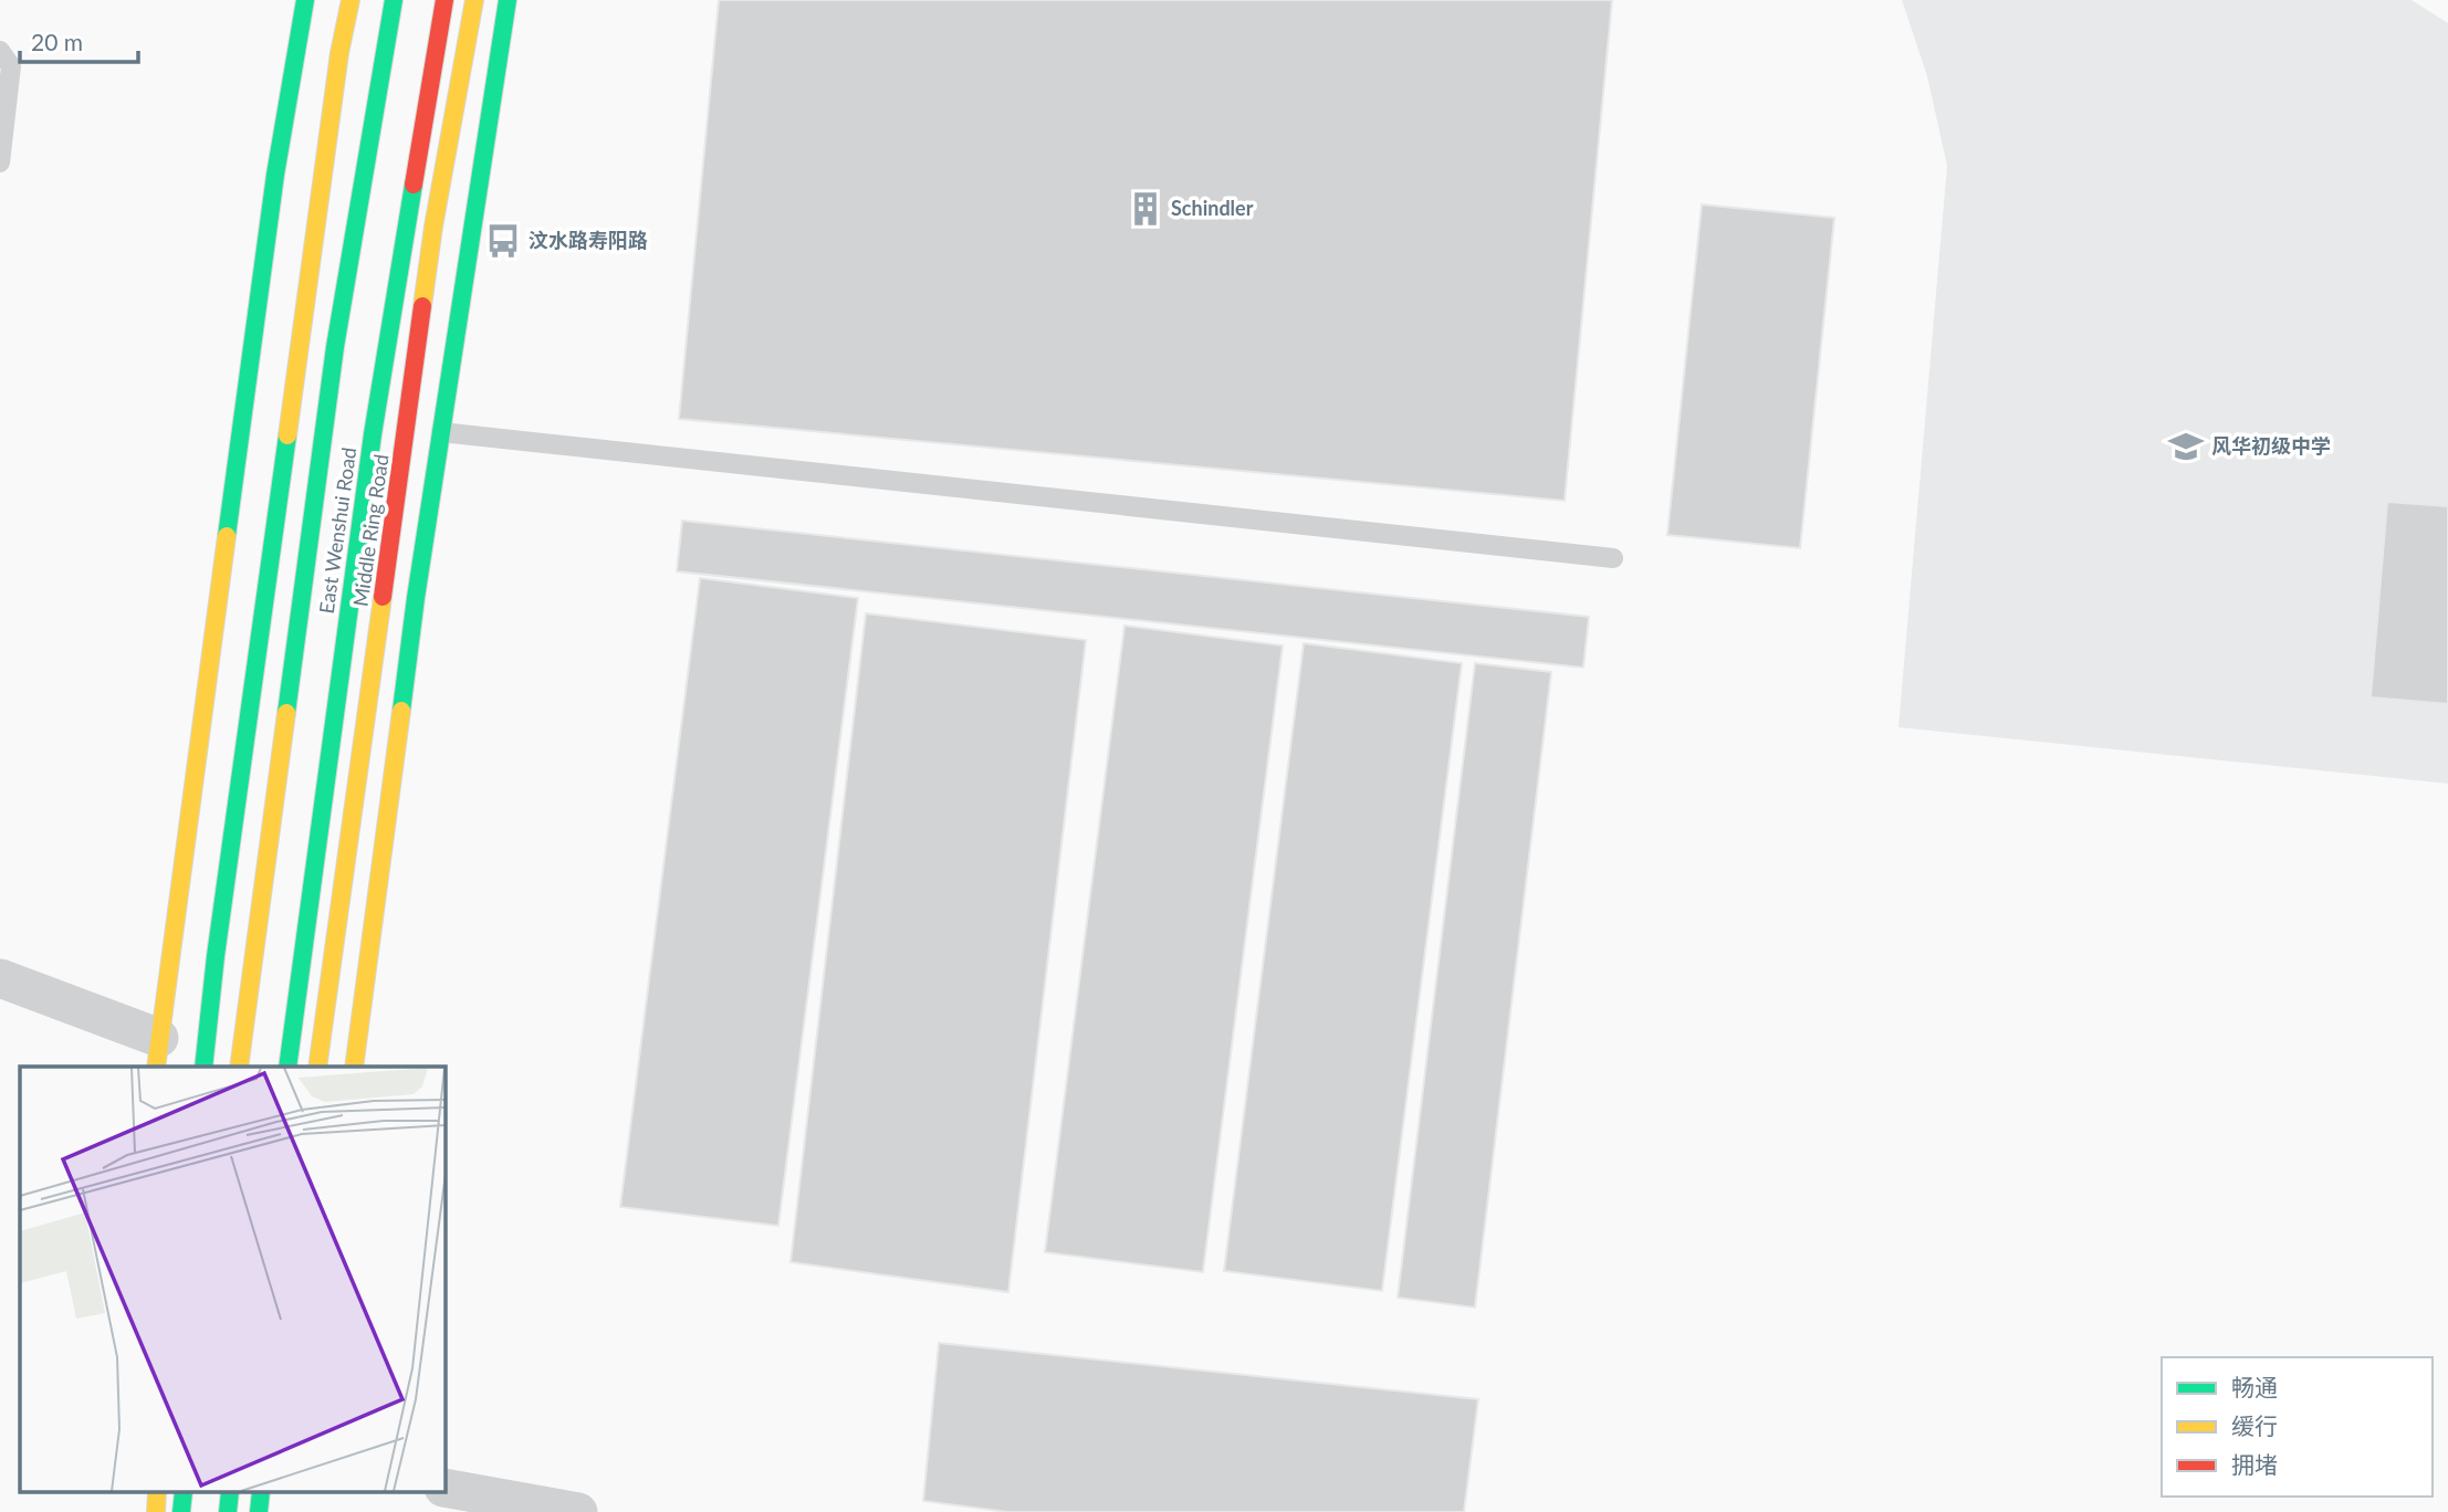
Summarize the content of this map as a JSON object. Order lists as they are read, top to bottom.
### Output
{
  "streets": {
    "main road": ["East Wenshui Road", "Middle Ring Road"]
  },
  "places": {
    "building": ["Schindler"],
    "bus stop": ["汶水路寿阳路"],
    "school or university": ["风华初级中学"]
  },
  "legend": ["畅通", "缓行", "拥堵"],
  "scale_bar": "20 m"
}
